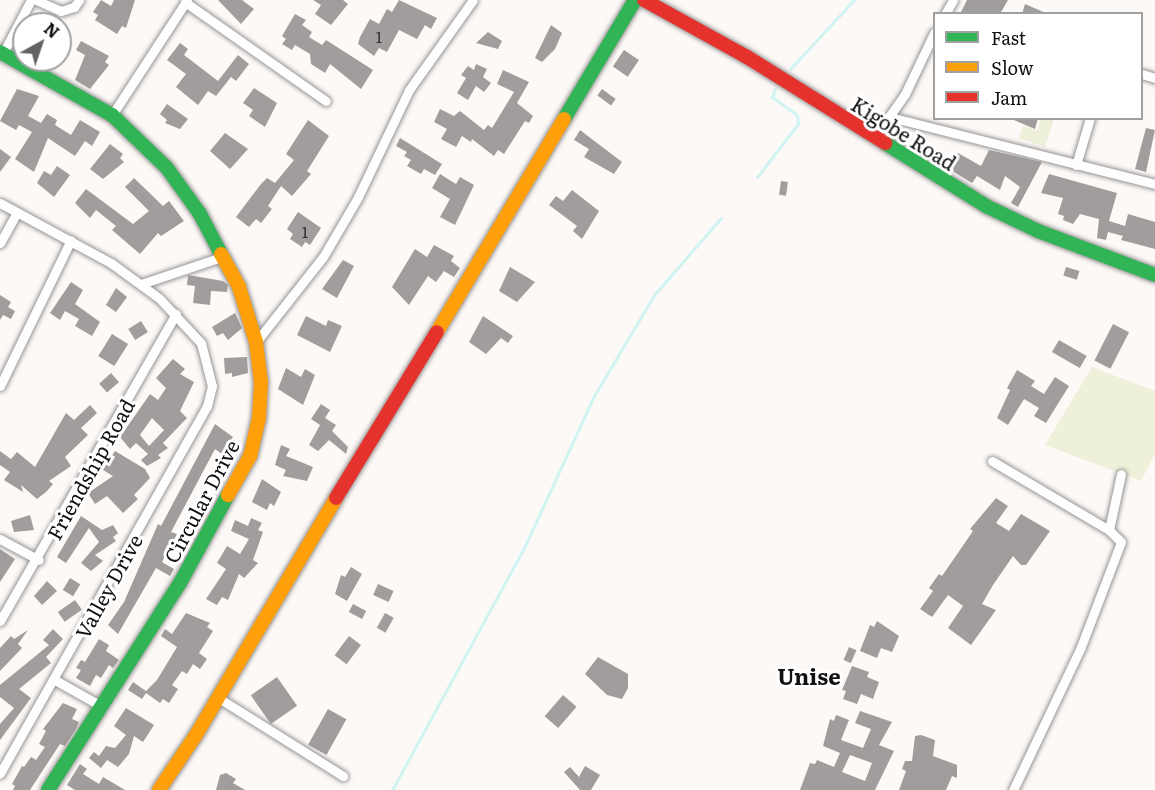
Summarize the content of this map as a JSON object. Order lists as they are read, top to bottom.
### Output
{
  "streets": {
    "street": [
      "Kigobe Road",
      "Friendship Road",
      "Circular Drive",
      "Valley Drive"
    ]
  },
  "crossings": [
    ["Friendship Road", "Valley Drive"]
  ],
  "districts": ["Unise"],
  "house_numbers": ["1", "1"],
  "legend": ["Fast", "Slow", "Jam"],
  "north": "top right"
}
